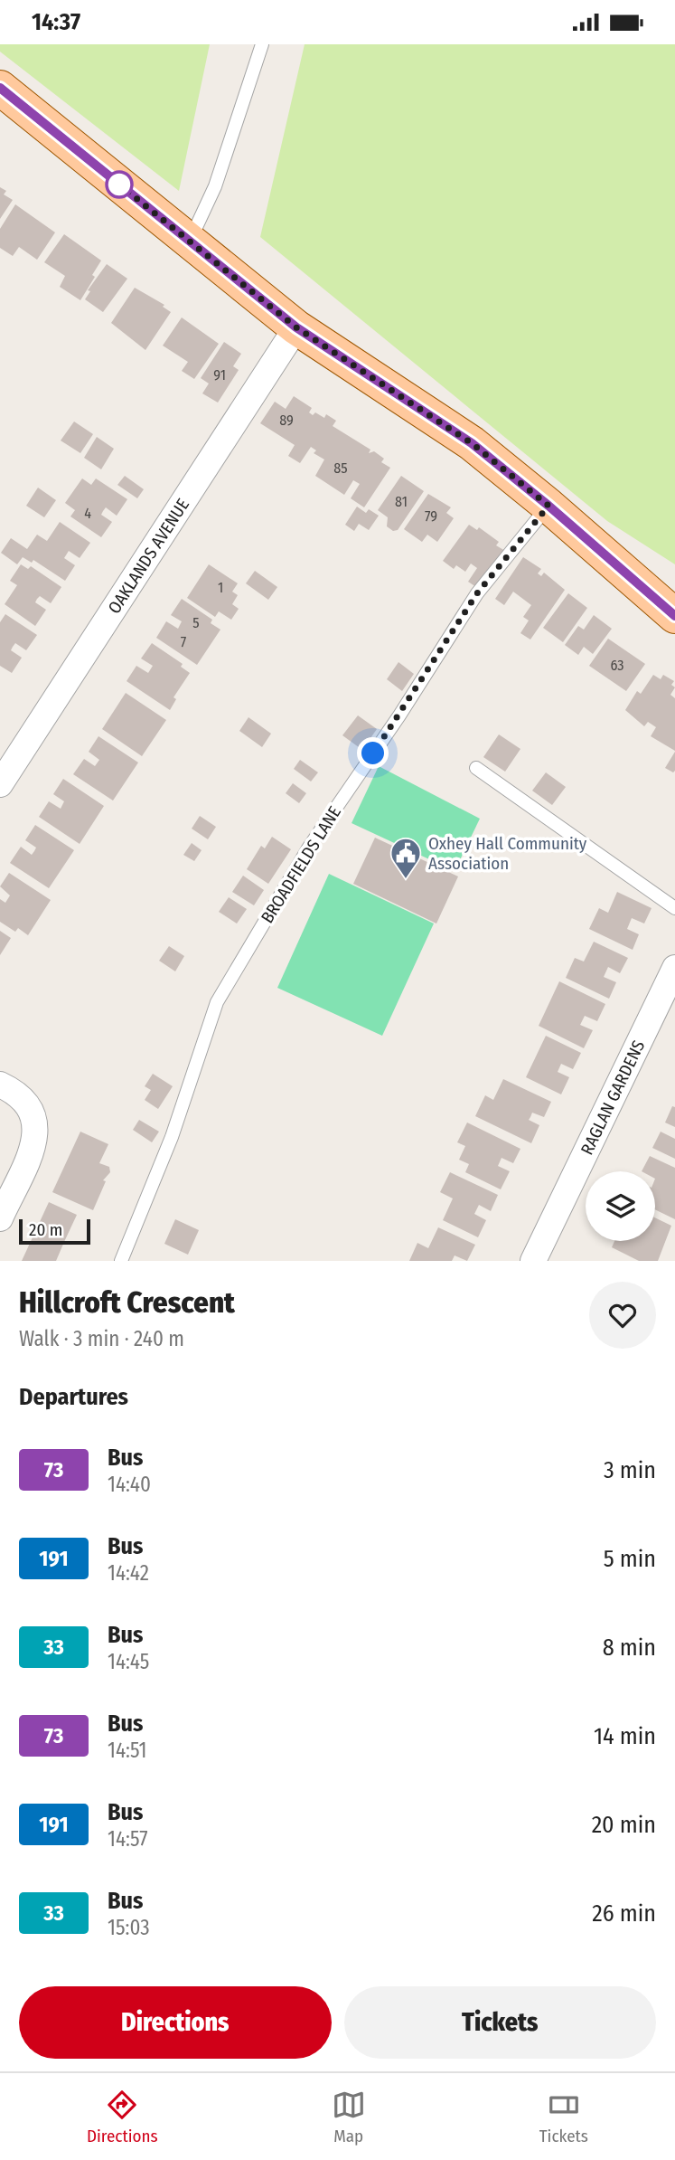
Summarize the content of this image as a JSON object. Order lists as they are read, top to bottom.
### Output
{
  "streets": {
    "street": ["OAKLANDS AVENUE", "RAGLAN GARDENS"],
    "lane": ["BROADFIELDS LANE"]
  },
  "places": {
    "public building": ["Oxhey Hall Community Association"]
  },
  "lines": ["bus line 73"],
  "house_numbers": [
    "91",
    "89",
    "85",
    "81",
    "4",
    "79",
    "1",
    "5",
    "7",
    "63"
  ],
  "scale_bar": "20 m",
  "page": {
    "status": "14:37",
    "scale": "20 m",
    "heading": [
      ["Hillcroft Crescent", "Walk · 3 min · 240 m"],
      "Departures"
    ],
    "list": [
      {
        "mark": "73",
        "name": "Bus",
        "note": "14:40",
        "value": "3 min"
      },
      {
        "mark": "191",
        "name": "Bus",
        "note": "14:42",
        "value": "5 min"
      },
      {
        "mark": "33",
        "name": "Bus",
        "note": "14:45",
        "value": "8 min"
      },
      {
        "mark": "73",
        "name": "Bus",
        "note": "14:51",
        "value": "14 min"
      },
      {
        "mark": "191",
        "name": "Bus",
        "note": "14:57",
        "value": "20 min"
      },
      {
        "mark": "33",
        "name": "Bus",
        "note": "15:03",
        "value": "26 min"
      }
    ],
    "buttons": ["Directions", "Tickets"],
    "tabs": ["Directions", "Map", "Tickets"]
  }
}
